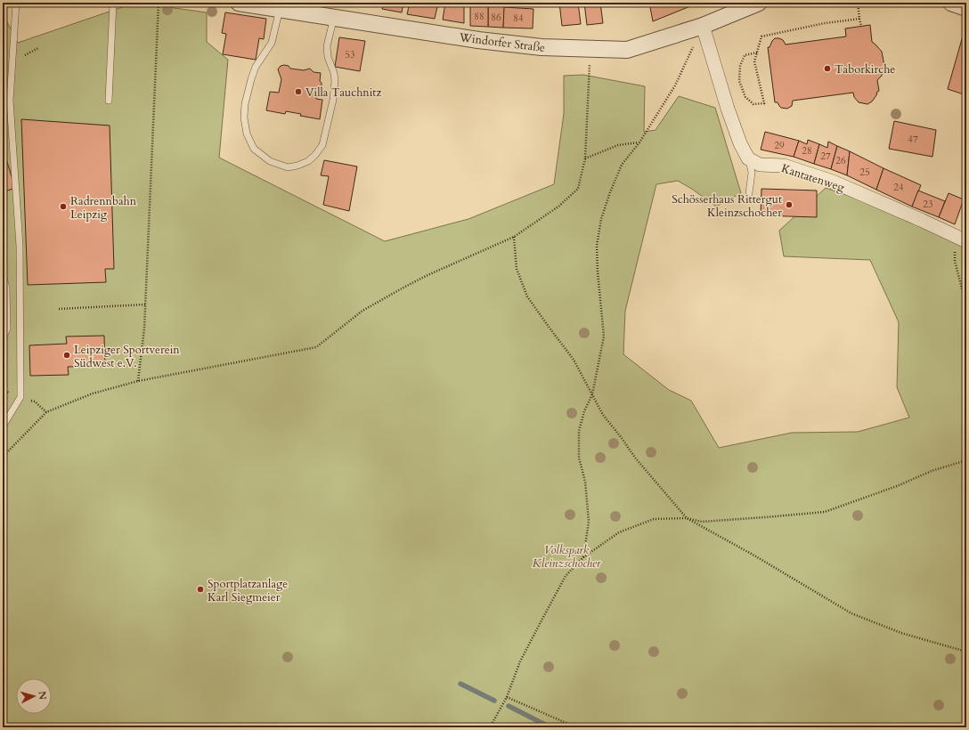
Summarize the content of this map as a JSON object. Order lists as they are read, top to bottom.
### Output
{
  "streets": {
    "street": ["Windorfer Straße", "Kantatenweg"]
  },
  "parks": ["Volkspark Kleinzschocher"],
  "places": [
    "Taborkirche",
    "Villa Tauchnitz",
    "Schösserhaus Rittergut Kleinzschocher",
    "Radrennbahn Leipzig",
    "Leipziger Sportverein Südwest e.V.",
    "Sportplatzanlage Karl Siegmeier"
  ],
  "house_numbers": [
    "88",
    "86",
    "84",
    "53",
    "47",
    "29",
    "28",
    "27",
    "26",
    "25",
    "24",
    "23"
  ],
  "north": "right"
}
